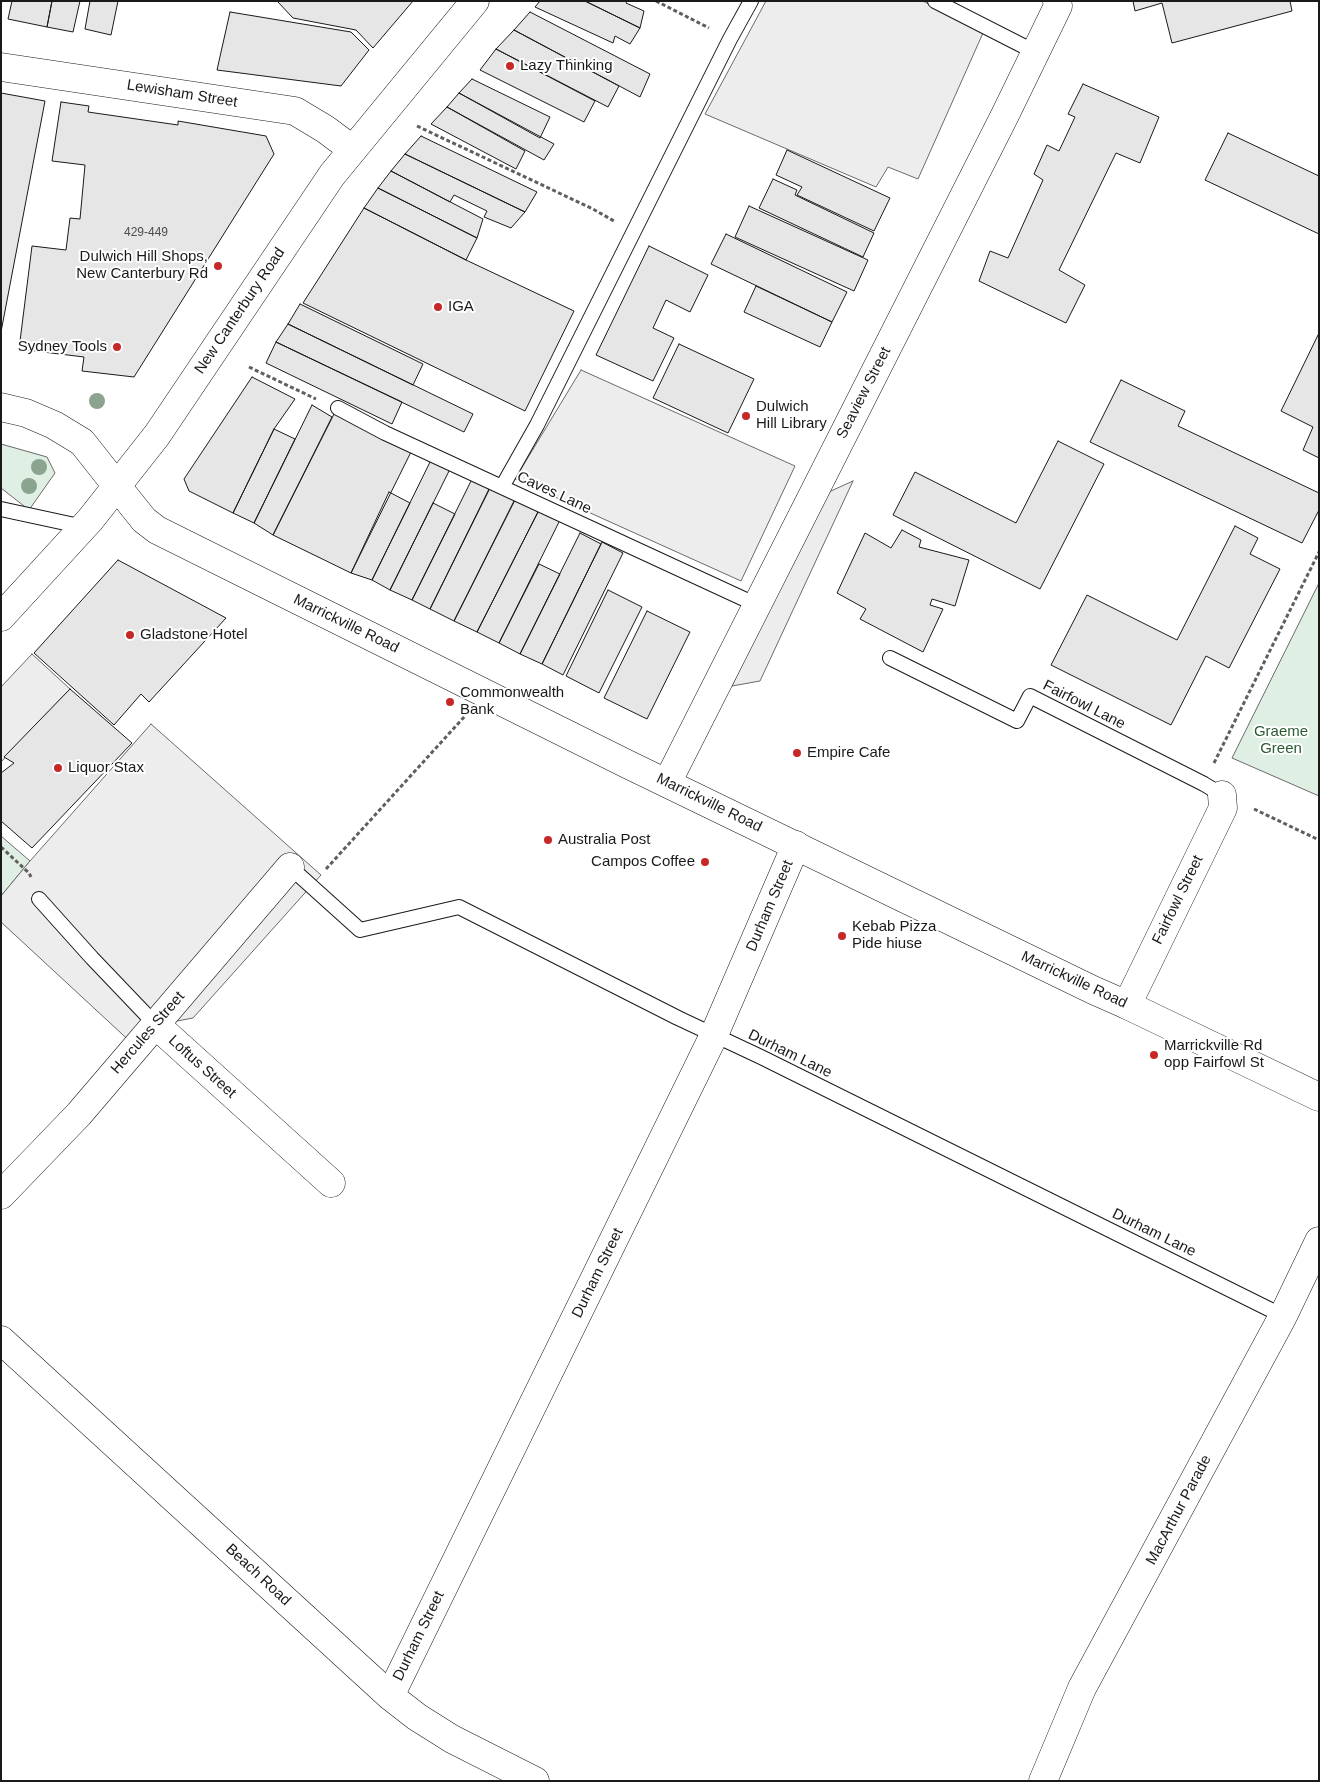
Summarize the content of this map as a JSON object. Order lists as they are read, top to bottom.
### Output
{
  "streets": {
    "main road": [
      "Lewisham Street",
      "New Canterbury Road",
      "Seaview Street",
      "Marrickville Road",
      "Fairfowl Street",
      "Durham Street",
      "Hercules Street",
      "Loftus Street",
      "MacArthur Parade",
      "Beach Road"
    ],
    "lane": ["Caves Lane", "Fairfowl Lane", "Durham Lane"]
  },
  "crossings": [
    ["Lewisham Street", "New Canterbury Road"],
    ["New Canterbury Road", "Marrickville Road"],
    ["Seaview Street", "Caves Lane"],
    ["Seaview Street", "Marrickville Road"],
    ["Marrickville Road", "Fairfowl Street"],
    ["Marrickville Road", "Durham Street"],
    ["Fairfowl Lane", "Fairfowl Street"],
    ["Durham Street", "Durham Lane"],
    ["Durham Street", "Beach Road"],
    ["Hercules Street", "Durham Lane"],
    ["Hercules Street", "Loftus Street"],
    ["Durham Lane", "MacArthur Parade"]
  ],
  "parks": ["Graeme Green"],
  "places": [
    "Lazy Thinking",
    "Dulwich Hill Shops, New Canterbury Rd",
    "IGA",
    "Sydney Tools",
    "Dulwich Hill Library",
    "Gladstone Hotel",
    "Commonwealth Bank",
    "Empire Cafe",
    "Liquor Stax",
    "Australia Post",
    "Campos Coffee",
    "Kebab Pizza Pide hiuse",
    "Marrickville Rd opp Fairfowl St"
  ],
  "house_numbers": ["429-449"]
}
